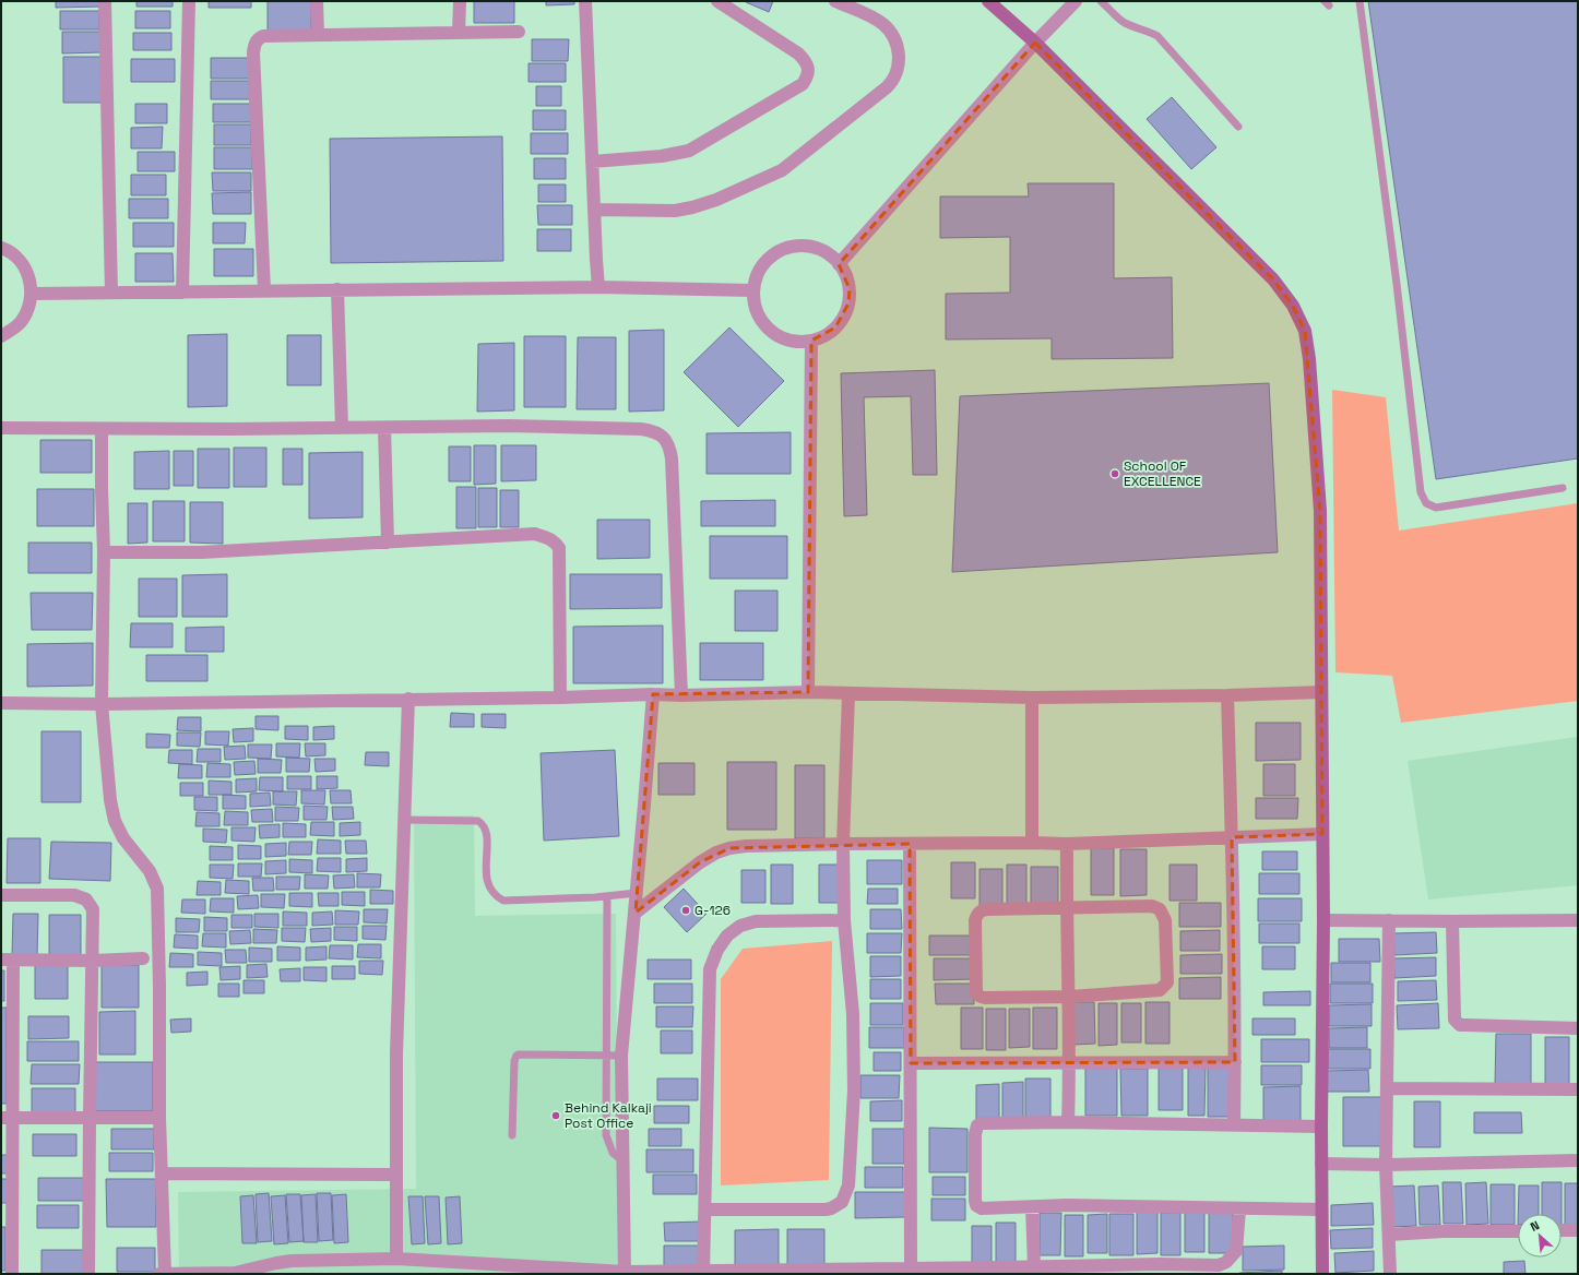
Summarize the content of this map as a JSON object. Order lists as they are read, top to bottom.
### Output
{
  "places": ["School OF EXCELLENCE", "G-126", "Behind Kalkaji Post Office"],
  "north": "top left"
}
